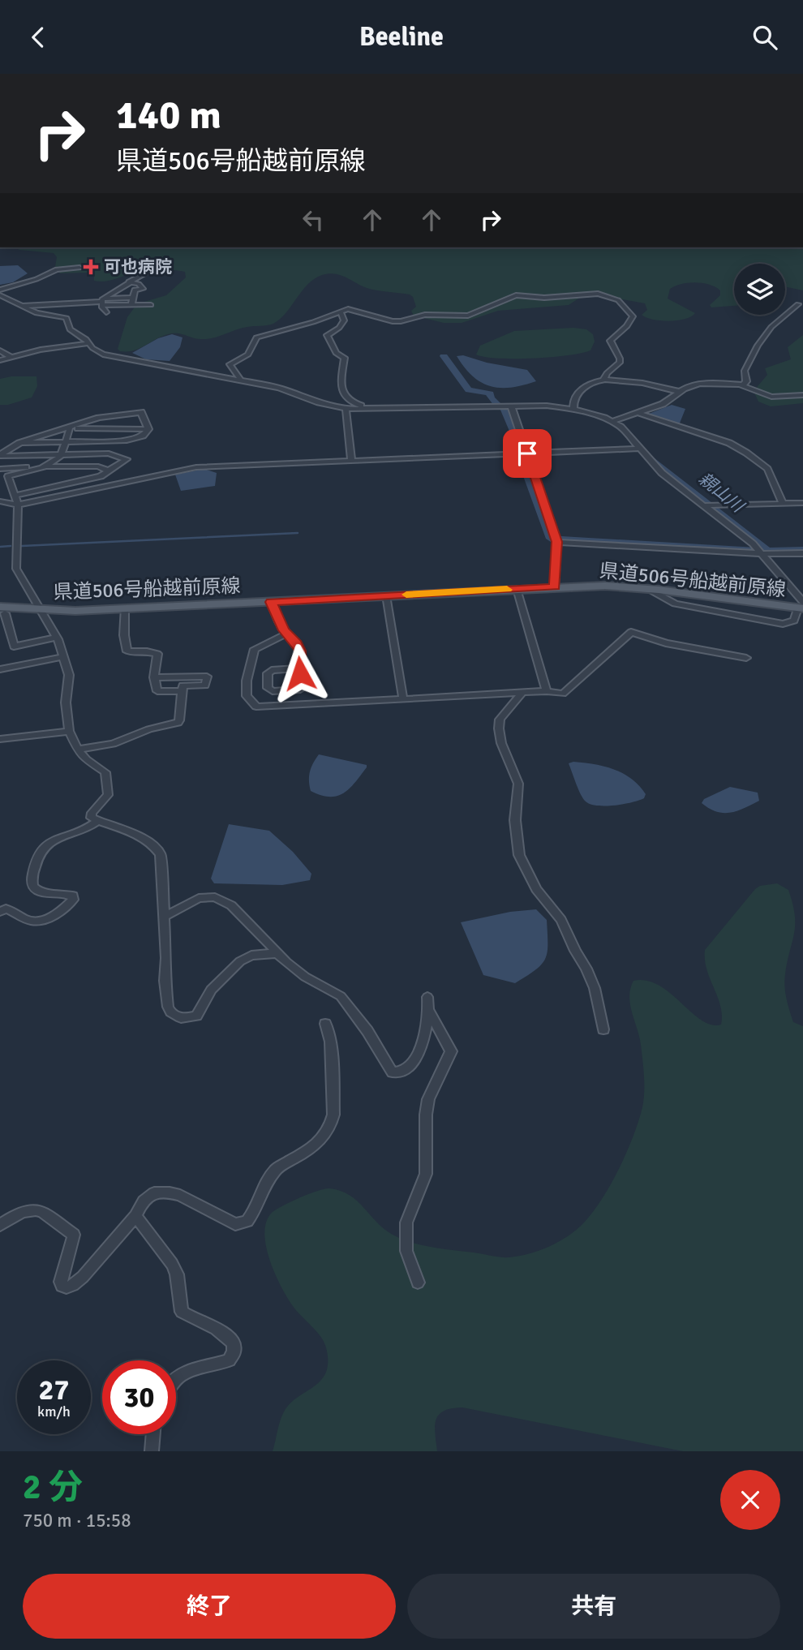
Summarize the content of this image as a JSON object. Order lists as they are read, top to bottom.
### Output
{
  "streets": {
    "main road": ["県道506号船越前原線"]
  },
  "water": ["親山川"],
  "places": {
    "health": ["可也病院"]
  },
  "page": {
    "header": "Beeline",
    "turn": ["140 m", "県道506号船越前原線"],
    "speed": "27 km/h",
    "limit": "30",
    "heading": ["2 分", "750 m · 15:58"],
    "buttons": ["終了", "共有"]
  }
}
